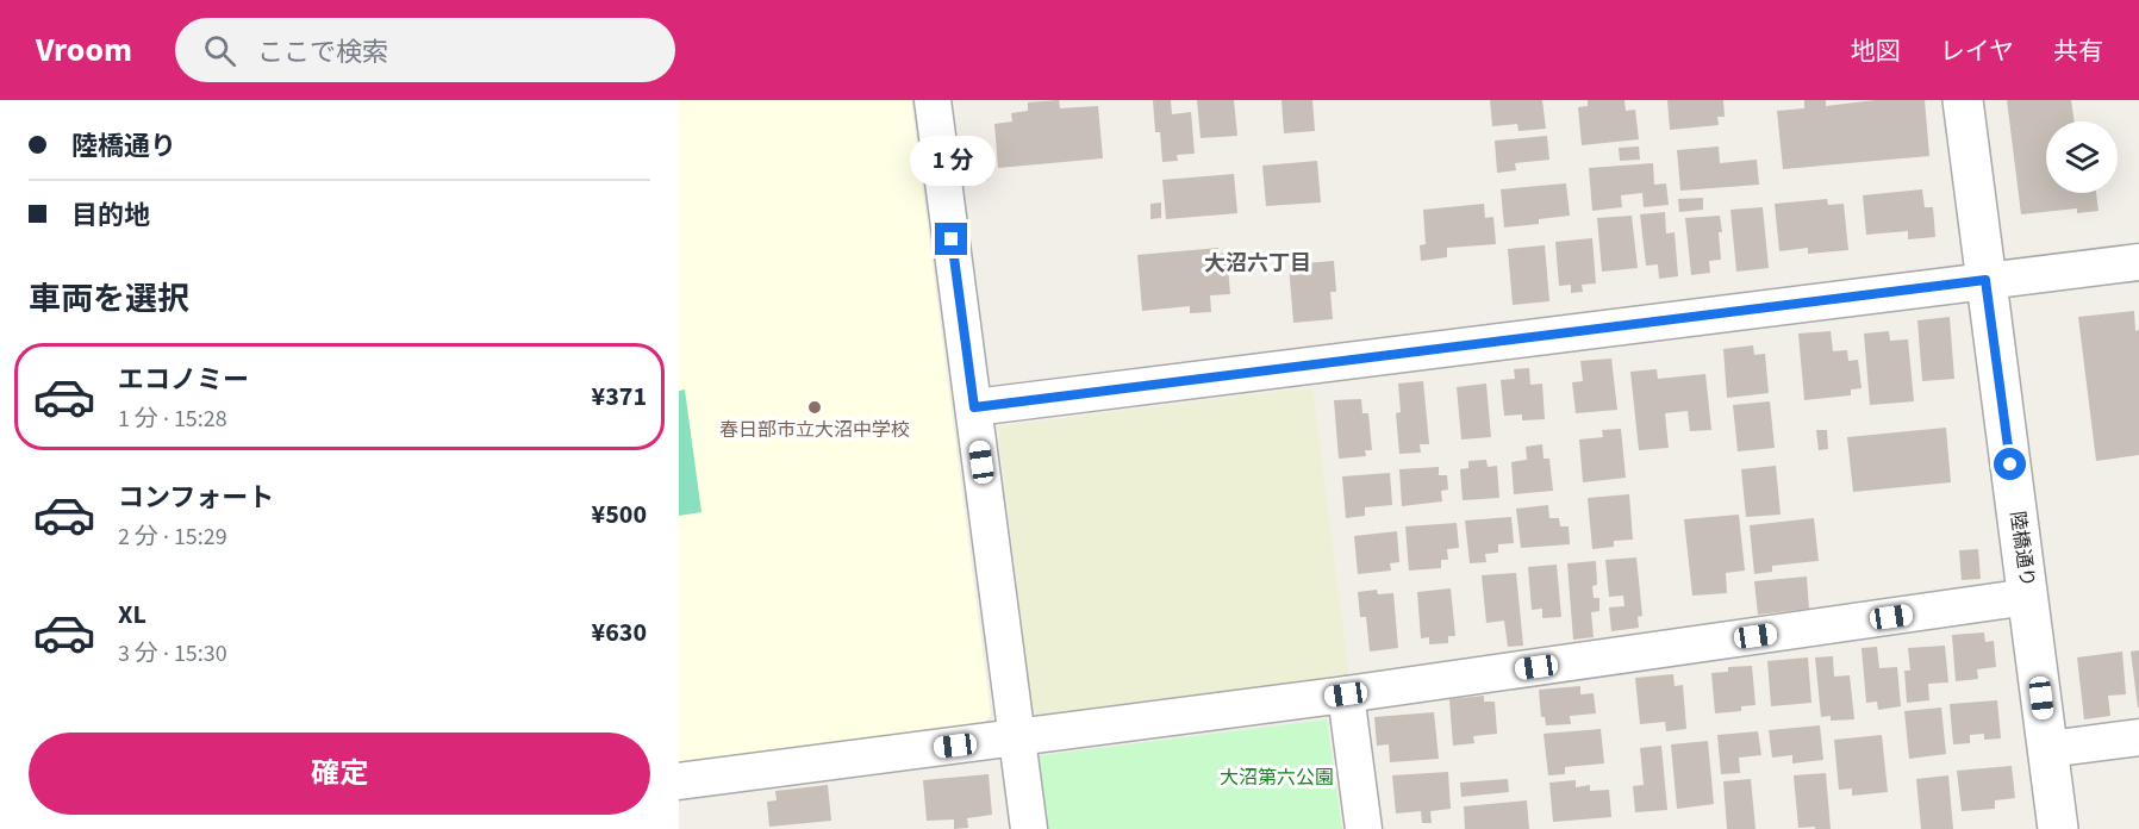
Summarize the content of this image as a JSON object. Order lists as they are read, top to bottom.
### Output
{
  "streets": {
    "street": ["陸橋通り"]
  },
  "districts": ["大沼六丁目"],
  "parks": ["大沼第六公園"],
  "places": ["春日部市立大沼中学校"],
  "page": {
    "header": "Vroom",
    "search": "ここで検索",
    "nav": ["地図", "レイヤ", "共有"],
    "banner": ["陸橋通り", "目的地"],
    "bubble": "1 分",
    "heading": "車両を選択",
    "list": [
      {
        "name": "エコノミー",
        "note": "1 分 · 15:28",
        "value": "¥371"
      },
      {
        "name": "コンフォート",
        "note": "2 分 · 15:29",
        "value": "¥500"
      },
      {
        "name": "XL",
        "note": "3 分 · 15:30",
        "value": "¥630"
      }
    ],
    "buttons": "確定"
  }
}
